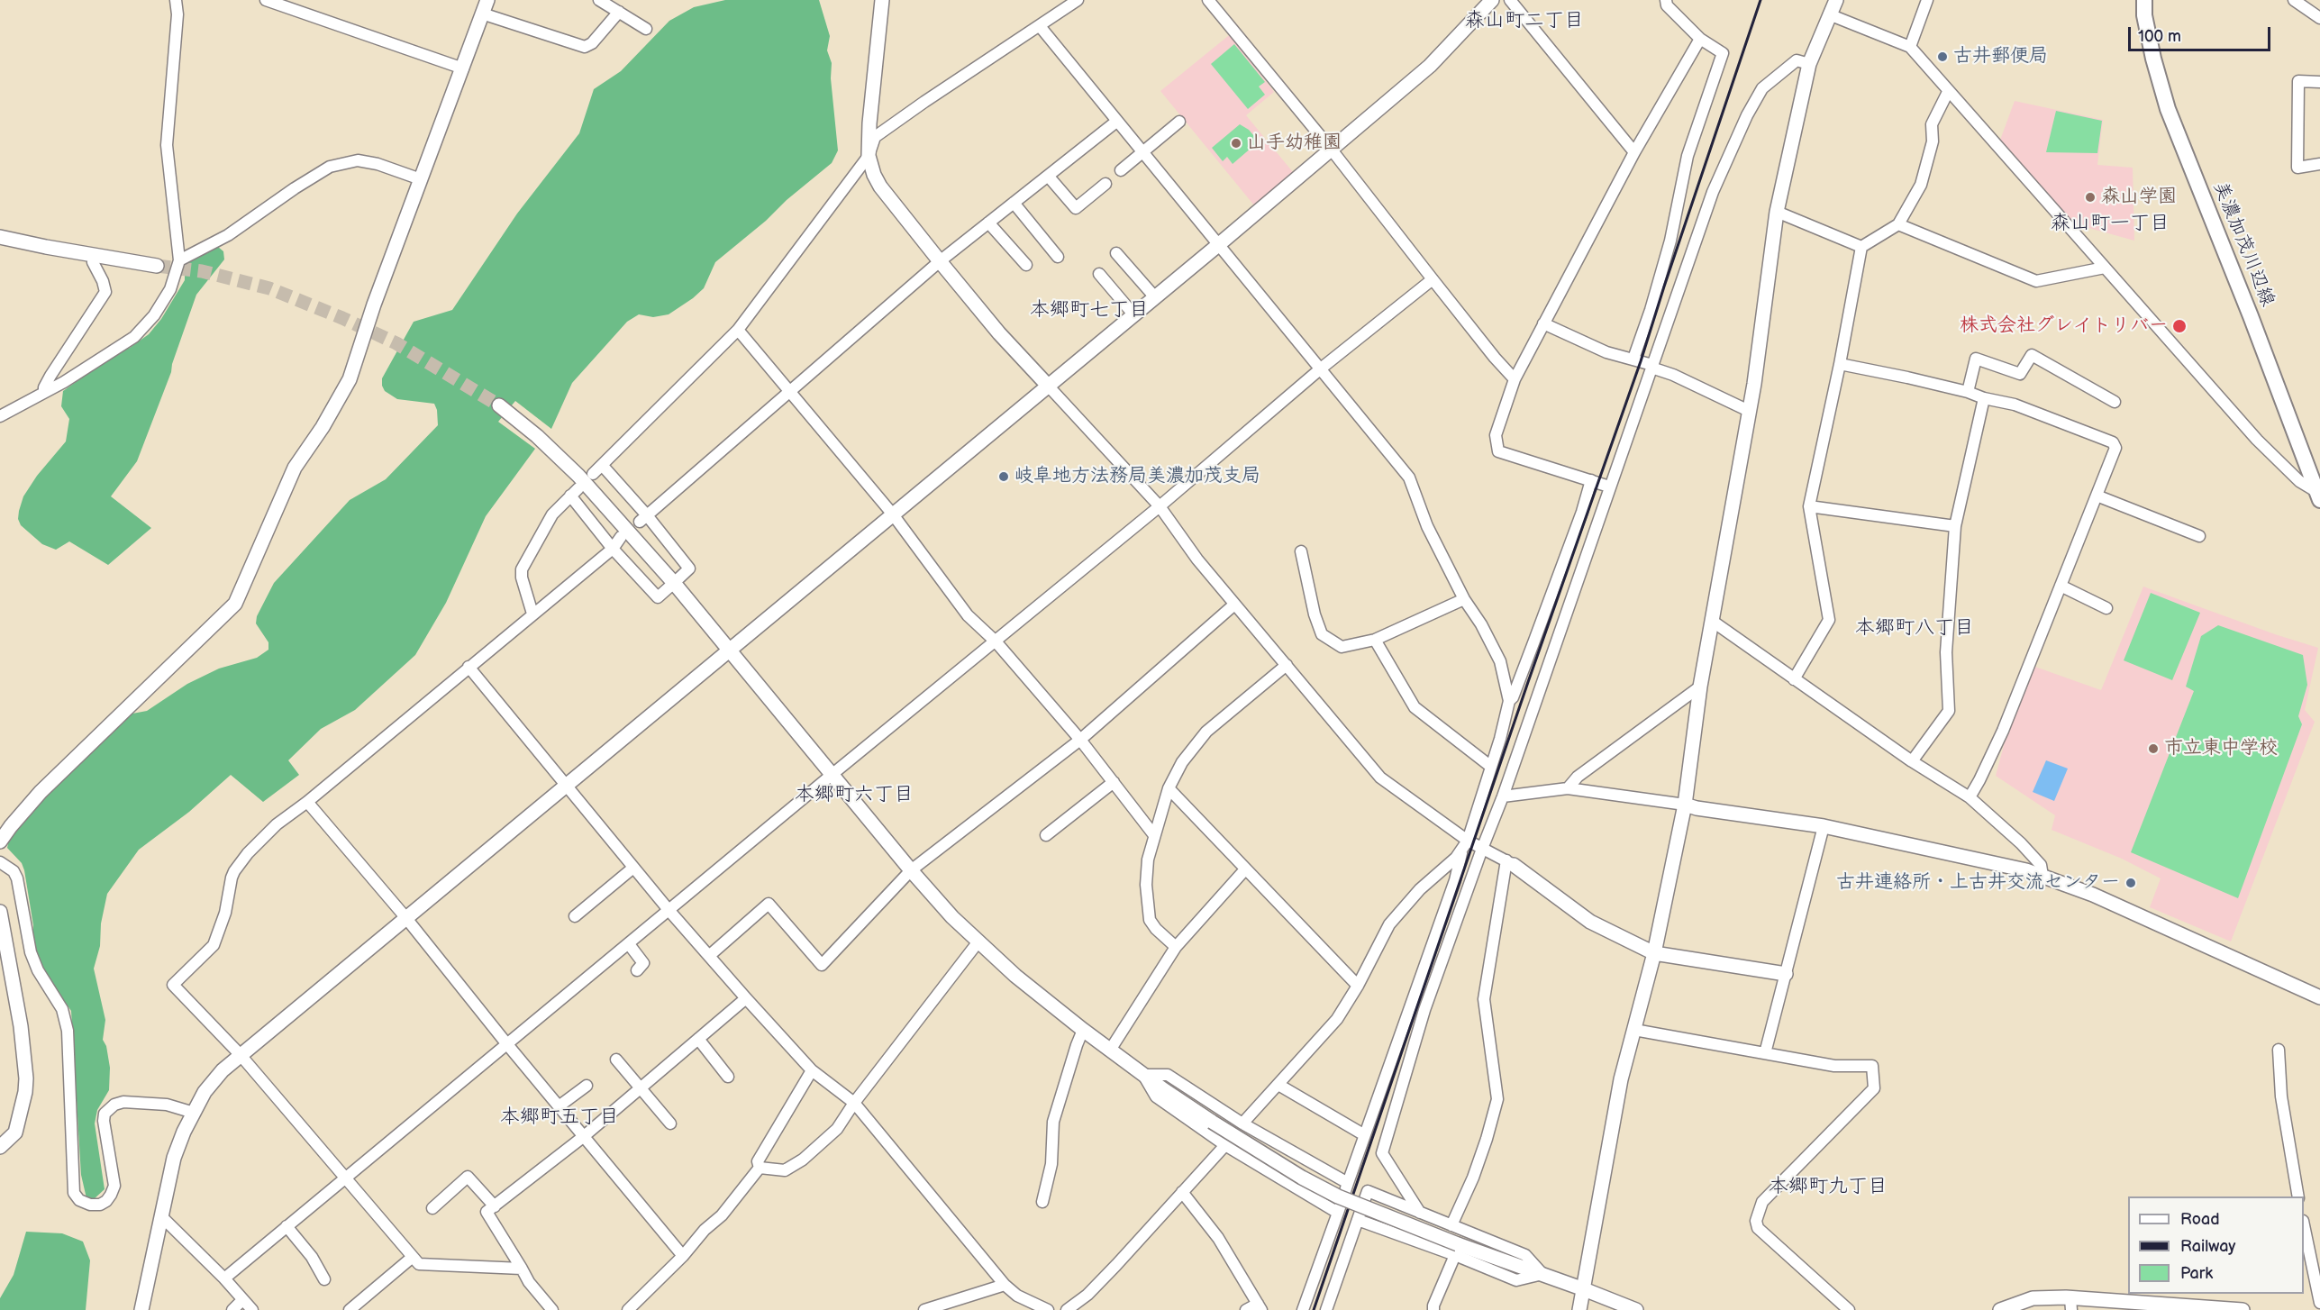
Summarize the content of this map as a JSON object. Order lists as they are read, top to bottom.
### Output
{
  "streets": {
    "main road": ["美濃加茂川辺線"]
  },
  "districts": [
    "森山町二丁目",
    "森山町一丁目",
    "本郷町七丁目",
    "本郷町八丁目",
    "本郷町六丁目",
    "本郷町五丁目",
    "本郷町九丁目"
  ],
  "places": [
    "古井郵便局",
    "山手幼稚園",
    "森山学園",
    "株式会社グレイトリバー",
    "岐阜地方法務局美濃加茂支局",
    "市立東中学校",
    "古井連絡所・上古井交流センター"
  ],
  "legend": ["Road", "Railway", "Park"],
  "scale_bar": "100 m"
}
